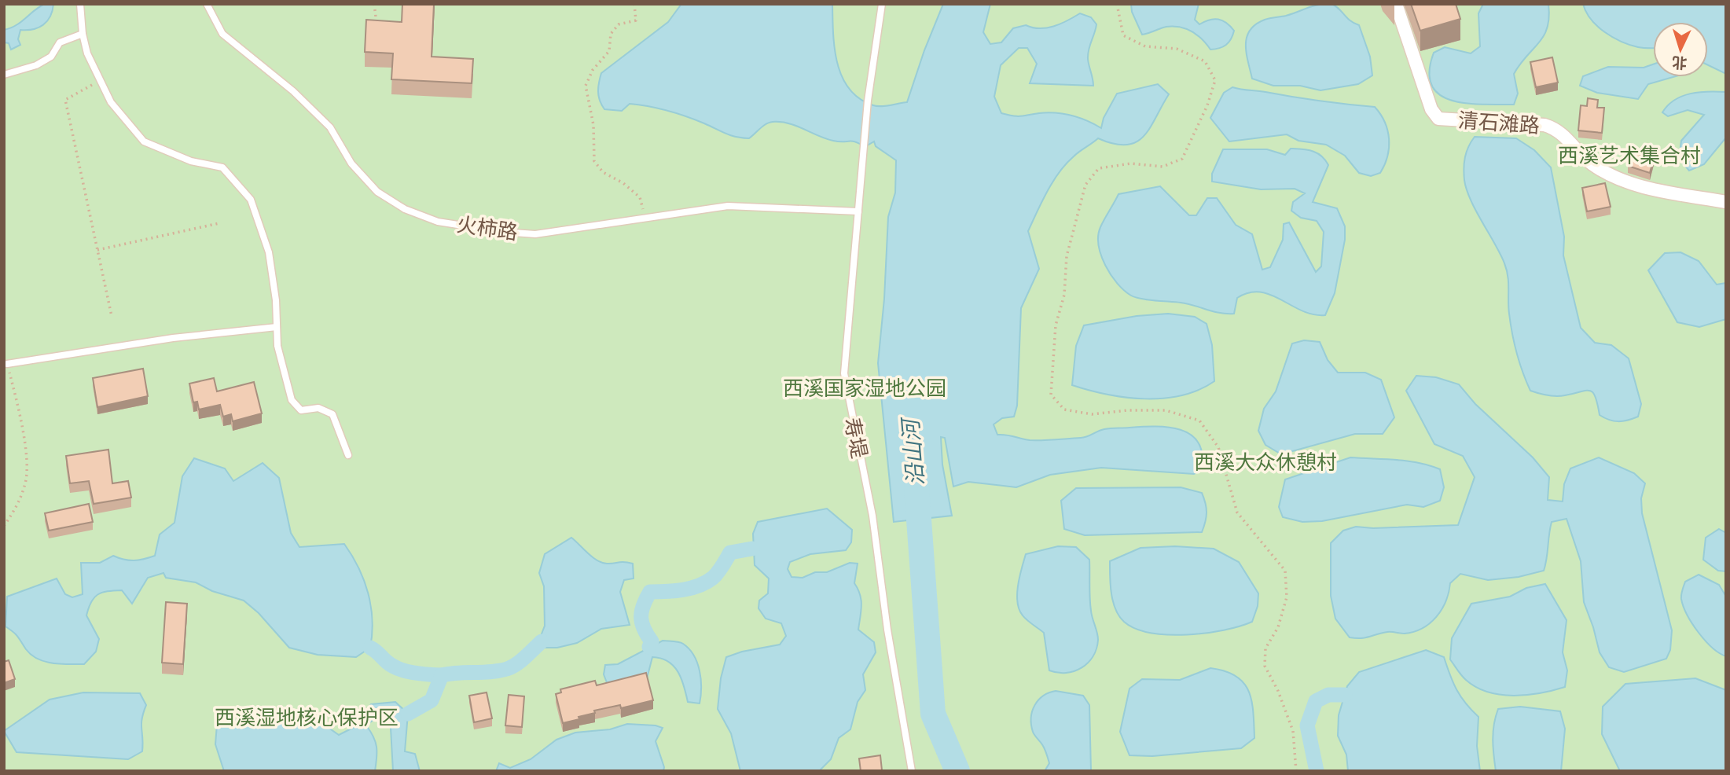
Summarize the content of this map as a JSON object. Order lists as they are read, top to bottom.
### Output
{
  "streets": {
    "street": ["清石滩路"],
    "lane": ["火柿路", "寿堤"]
  },
  "crossings": [
    ["火柿路", "寿堤"]
  ],
  "water": ["沿山河"],
  "parks": [
    "西溪艺术集合村",
    "西溪国家湿地公园",
    "西溪大众休憩村",
    "西溪湿地核心保护区"
  ],
  "north": "bottom"
}
